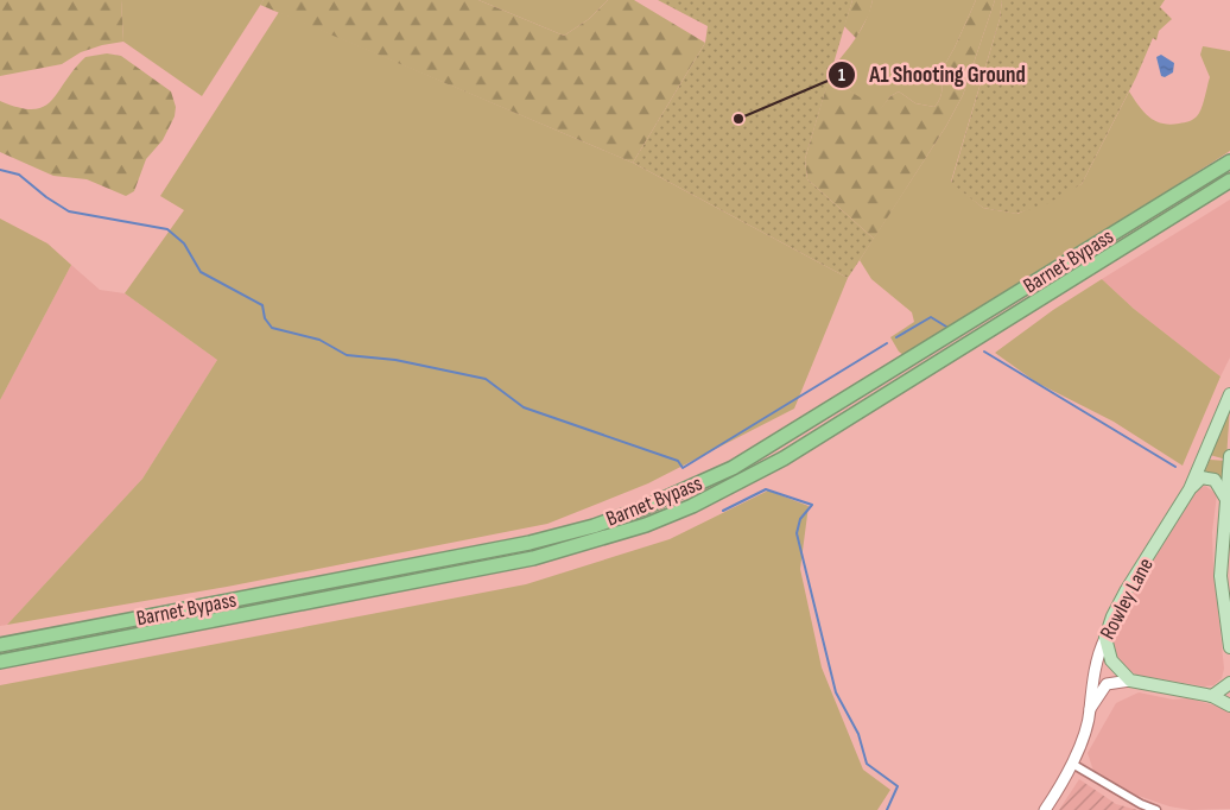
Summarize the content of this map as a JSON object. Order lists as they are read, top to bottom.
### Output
{
  "streets": {
    "highway": ["Barnet Bypass"],
    "main road": ["Rowley Lane"]
  },
  "places": ["A1 Shooting Ground"]
}
